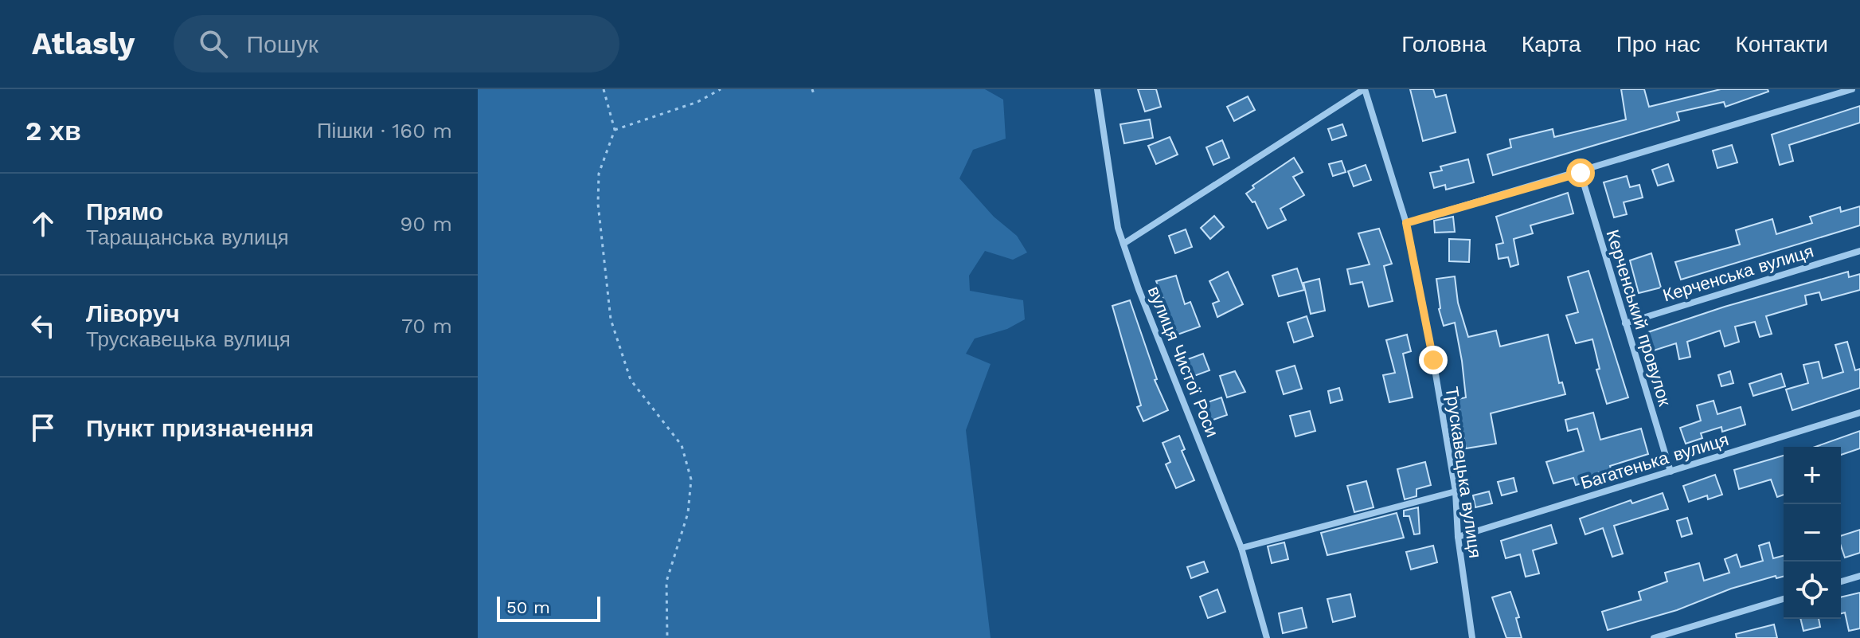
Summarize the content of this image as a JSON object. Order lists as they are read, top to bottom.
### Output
{
  "streets": {
    "street": [
      "Керченська вулиця",
      "Керченський провулок",
      "вулиця Чистої Роси",
      "Багатенька вулиця",
      "Трускавецька вулиця"
    ]
  },
  "crossings": [
    ["Керченська вулиця", "Керченський провулок"],
    ["Керченський провулок", "Багатенька вулиця"],
    ["Багатенька вулиця", "Трускавецька вулиця"]
  ],
  "scale_bar": "50 m",
  "page": {
    "header": "Atlasly",
    "search": "Пошук",
    "nav": [
      "Головна",
      "Карта",
      "Про нас",
      "Контакти"
    ],
    "heading": ["2 хв", "Пішки · 160 m"],
    "list": [
      ["Прямо", "Таращанська вулиця", "90 m"],
      ["Ліворуч", "Трускавецька вулиця", "70 m"],
      "Пункт призначення"
    ],
    "map_buttons": ["+", "−"],
    "scale": "50 m"
  }
}
